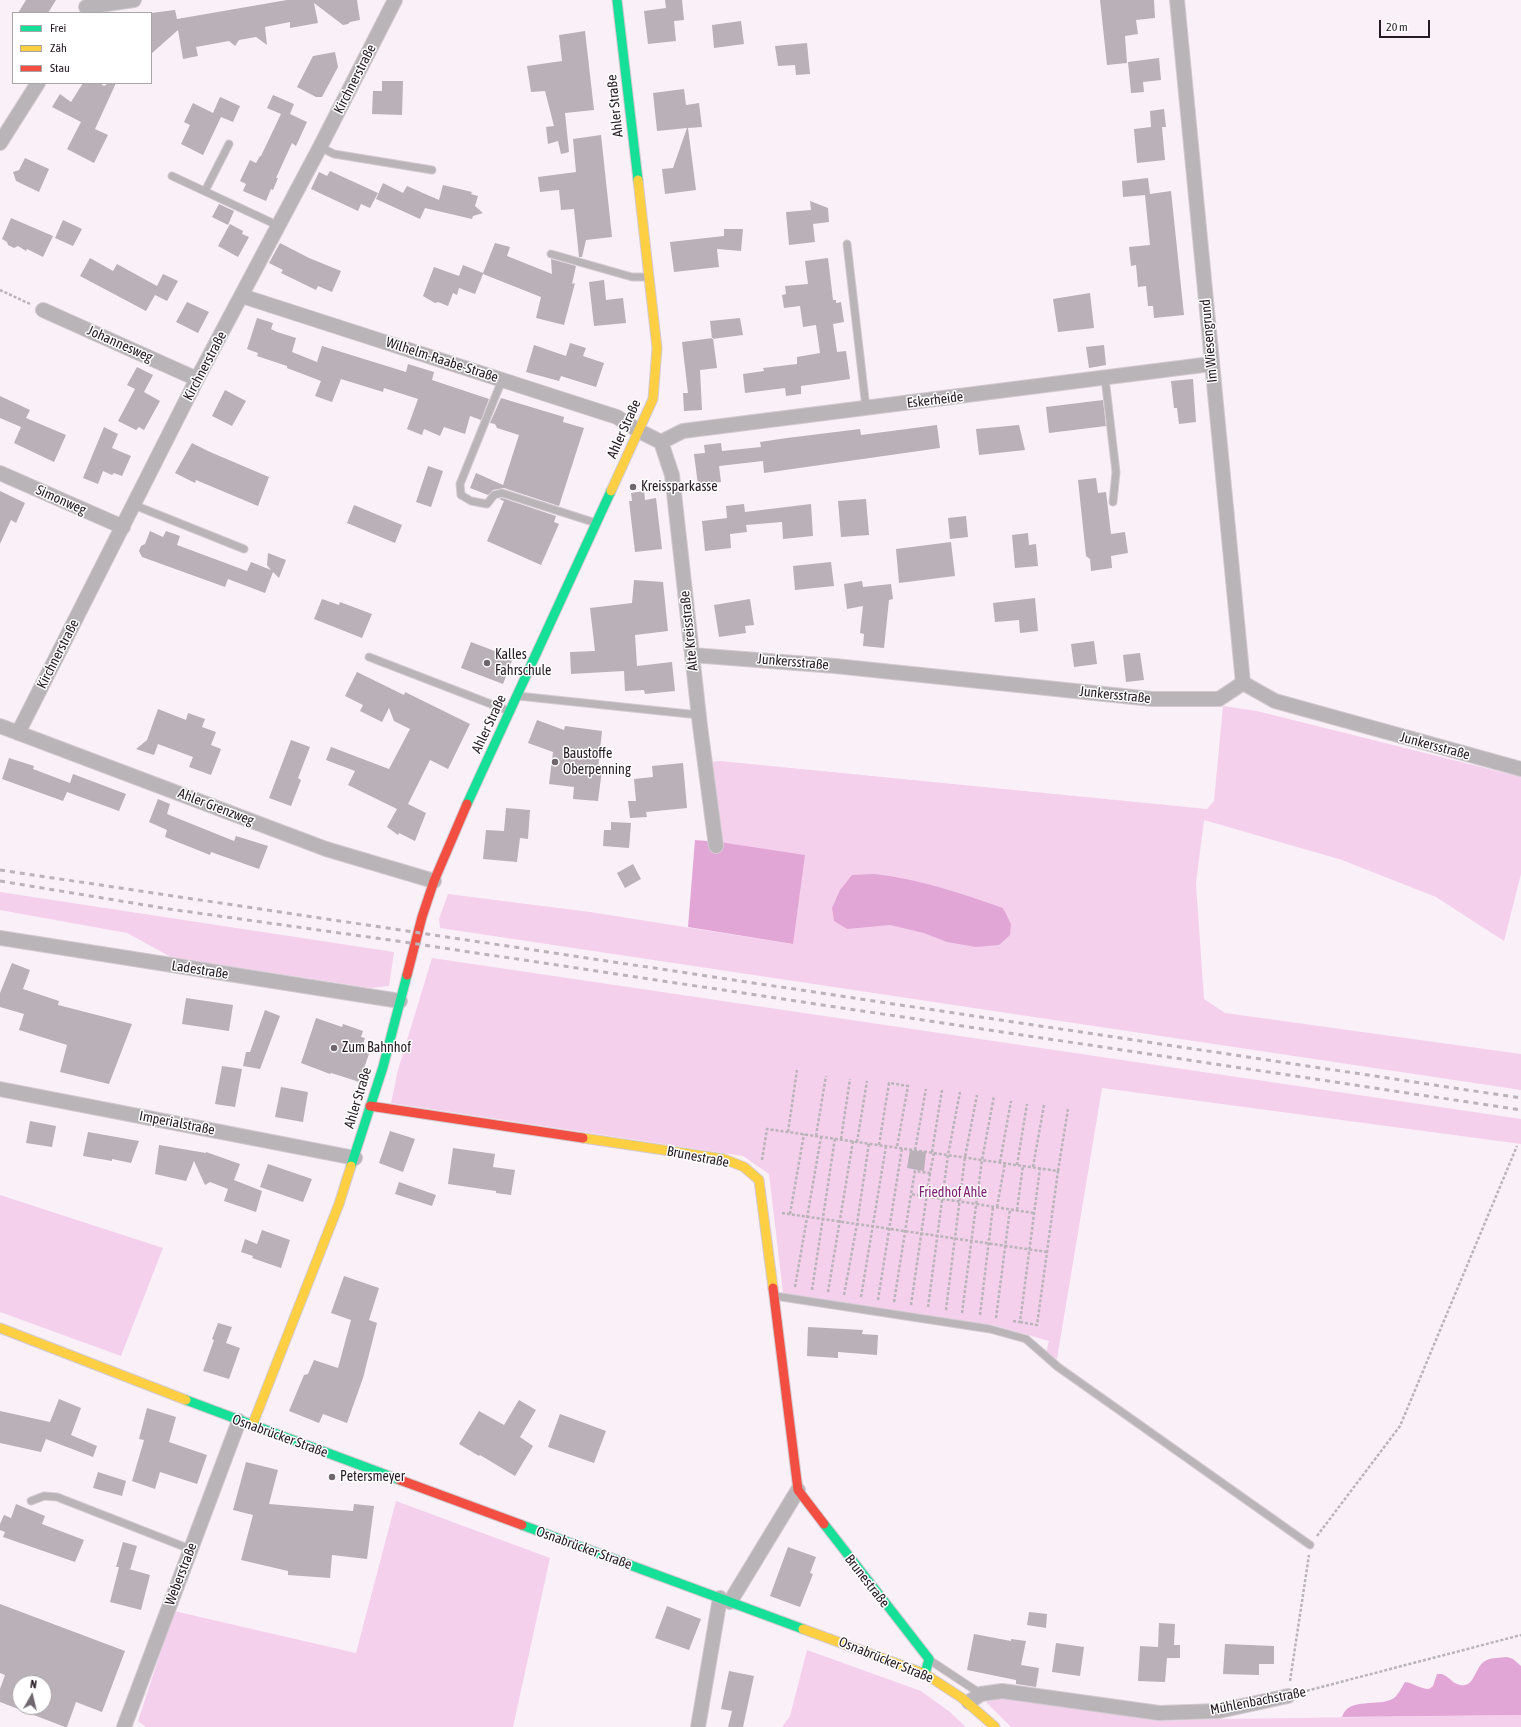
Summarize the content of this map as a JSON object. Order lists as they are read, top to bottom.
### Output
{
  "streets": {
    "main road": ["Ahler Straße", "Brunestraße", "Osnabrücker Straße"],
    "street": [
      "Kirchnerstraße",
      "Im Wiesengrund",
      "Johannesweg",
      "Wilhelm-Raabe-Straße",
      "Eskerheide",
      "Simonweg",
      "Alte Kreisstraße",
      "Junkersstraße",
      "Ahler Grenzweg",
      "Ladestraße",
      "Imperialstraße",
      "Weberstraße",
      "Mühlenbachstraße"
    ]
  },
  "crossings": [
    ["Kirchnerstraße", "Johannesweg"],
    ["Kirchnerstraße", "Wilhelm-Raabe-Straße"],
    ["Kirchnerstraße", "Simonweg"],
    ["Kirchnerstraße", "Ahler Grenzweg"],
    ["Ahler Straße", "Wilhelm-Raabe-Straße"],
    ["Ahler Straße", "Ahler Grenzweg"],
    ["Ahler Straße", "Ladestraße"],
    ["Ahler Straße", "Imperialstraße"],
    ["Ahler Straße", "Brunestraße"],
    ["Ahler Straße", "Osnabrücker Straße"],
    ["Ahler Straße", "Weberstraße"],
    ["Im Wiesengrund", "Eskerheide"],
    ["Im Wiesengrund", "Junkersstraße"],
    ["Eskerheide", "Alte Kreisstraße"],
    ["Alte Kreisstraße", "Junkersstraße"],
    ["Osnabrücker Straße", "Weberstraße"],
    ["Osnabrücker Straße", "Mühlenbachstraße"]
  ],
  "parks": ["Friedhof Ahle"],
  "places": [
    "Kreissparkasse",
    "Kalles Fahrschule",
    "Baustoffe Oberpenning",
    "Zum Bahnhof",
    "Petersmeyer"
  ],
  "legend": ["Frei", "Zäh", "Stau"],
  "scale_bar": "20 m",
  "north": "top"
}
